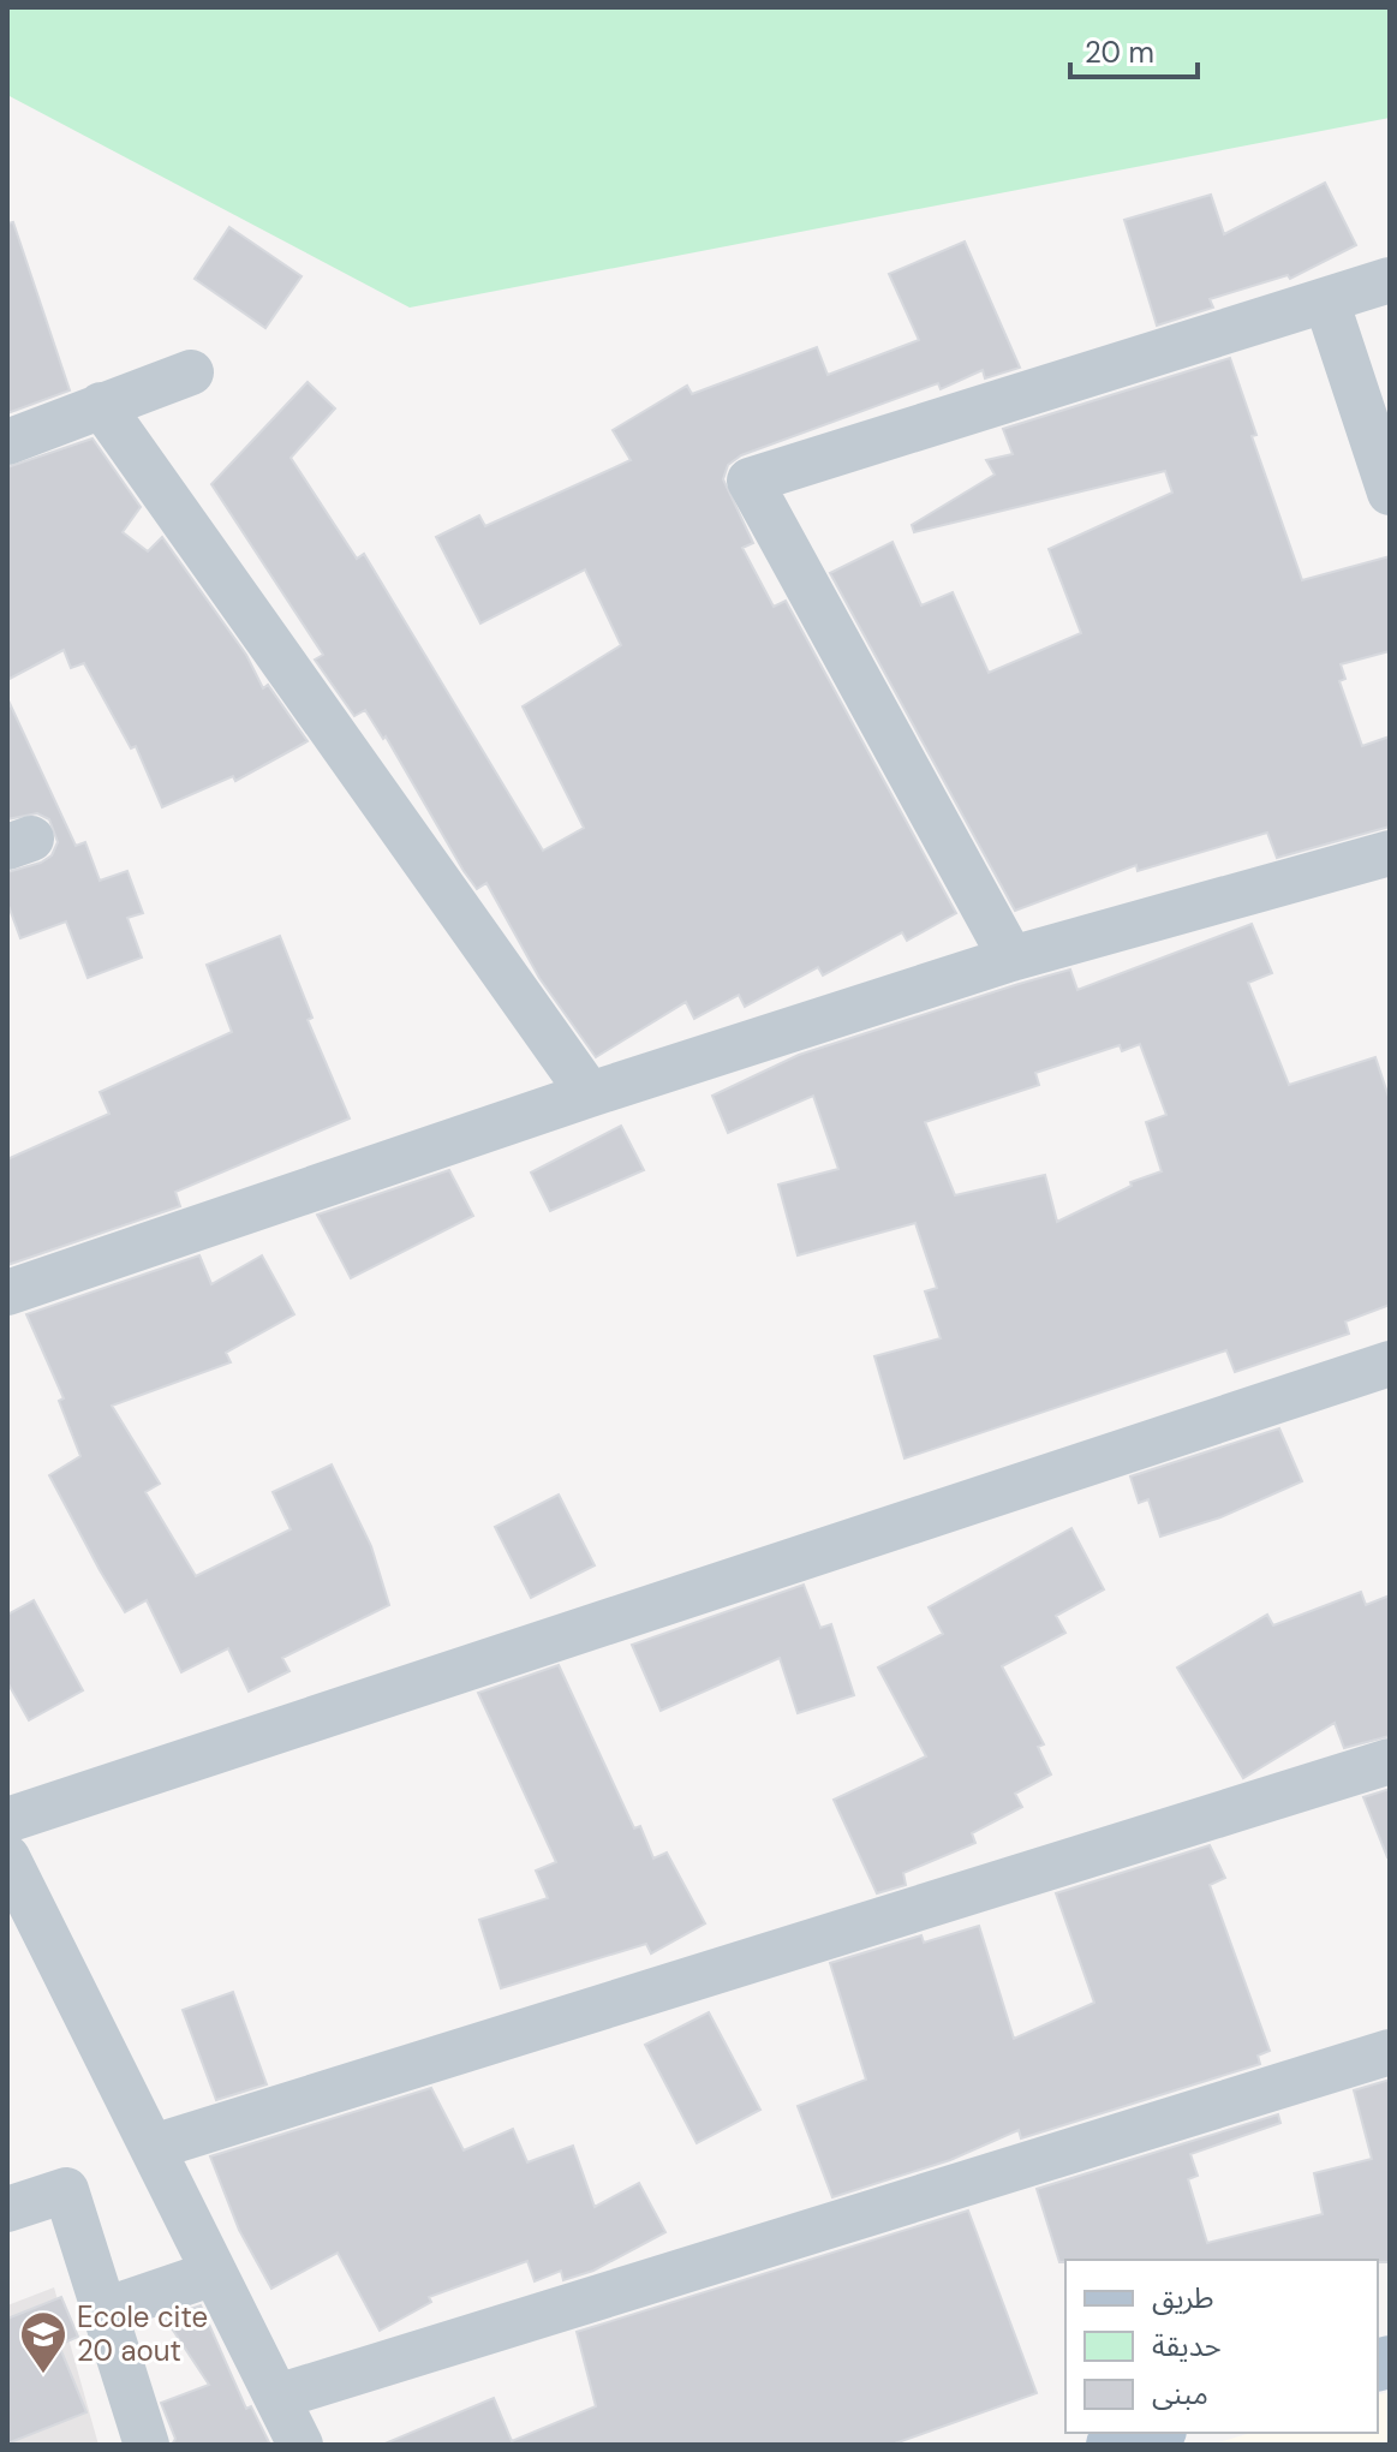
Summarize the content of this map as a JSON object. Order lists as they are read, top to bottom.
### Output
{
  "places": {
    "school or university": ["Ecole cite 20 aout"]
  },
  "legend": ["طريق", "حديقة", "مبنى"],
  "scale_bar": "20 m"
}
